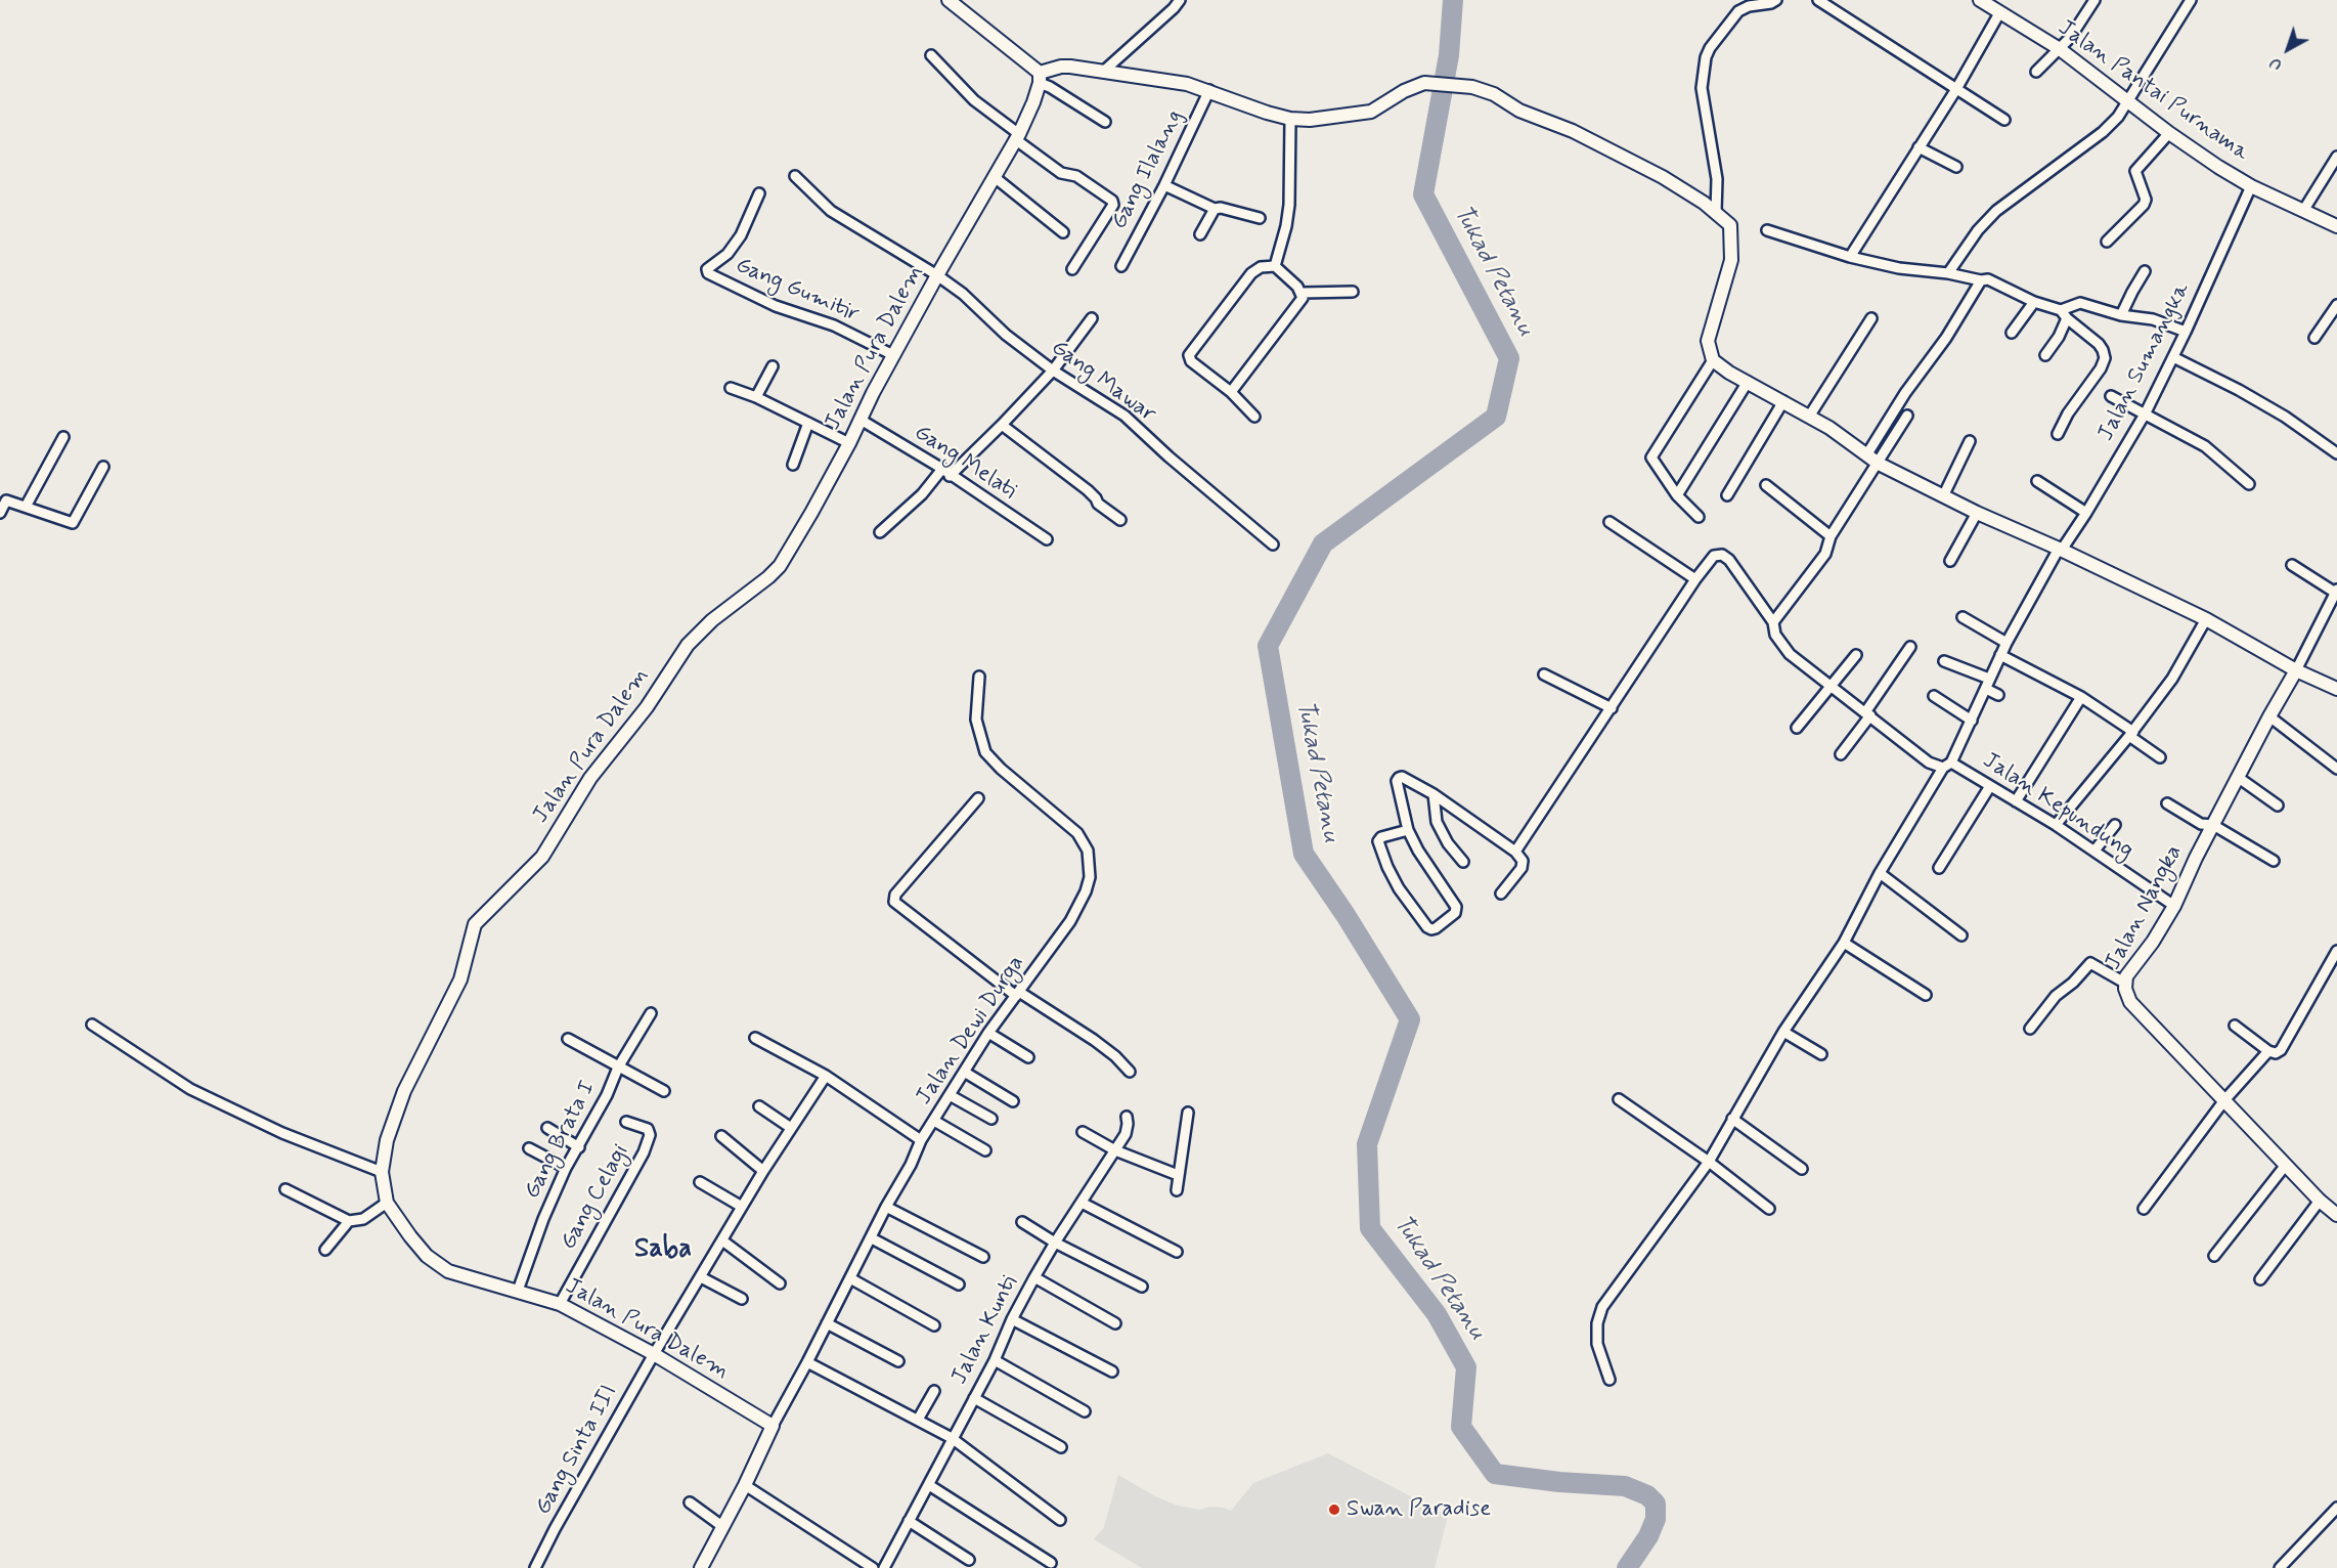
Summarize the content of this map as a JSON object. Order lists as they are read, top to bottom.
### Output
{
  "streets": {
    "street": [
      "Jalan Pantai Purnama",
      "Gang Ilalang",
      "Gang Gumitir",
      "Jalan Pura Dalem",
      "Jalan Sumangka",
      "Gang Mawar",
      "Gang Melati",
      "Jalan Kepundung",
      "Jalan Nangka",
      "Jalan Dewi Durga",
      "Gang Brata I",
      "Gang Celagi",
      "Jalan Kunti",
      "Gang Sinta III"
    ]
  },
  "crossings": [
    ["Jalan Pantai Purnama", "Jalan Sumangka"],
    ["Gang Gumitir", "Jalan Pura Dalem"],
    ["Jalan Pura Dalem", "Gang Mawar"],
    ["Jalan Pura Dalem", "Gang Melati"],
    ["Jalan Pura Dalem", "Jalan Dewi Durga"],
    ["Jalan Pura Dalem", "Gang Brata I"],
    ["Jalan Pura Dalem", "Gang Celagi"],
    ["Jalan Pura Dalem", "Gang Sinta III"],
    ["Jalan Sumangka", "Jalan Kepundung"],
    ["Jalan Kepundung", "Jalan Nangka"]
  ],
  "districts": ["Saba"],
  "water": ["Tukad Petanu"],
  "places": ["Swan Paradise"],
  "north": "bottom left"
}
